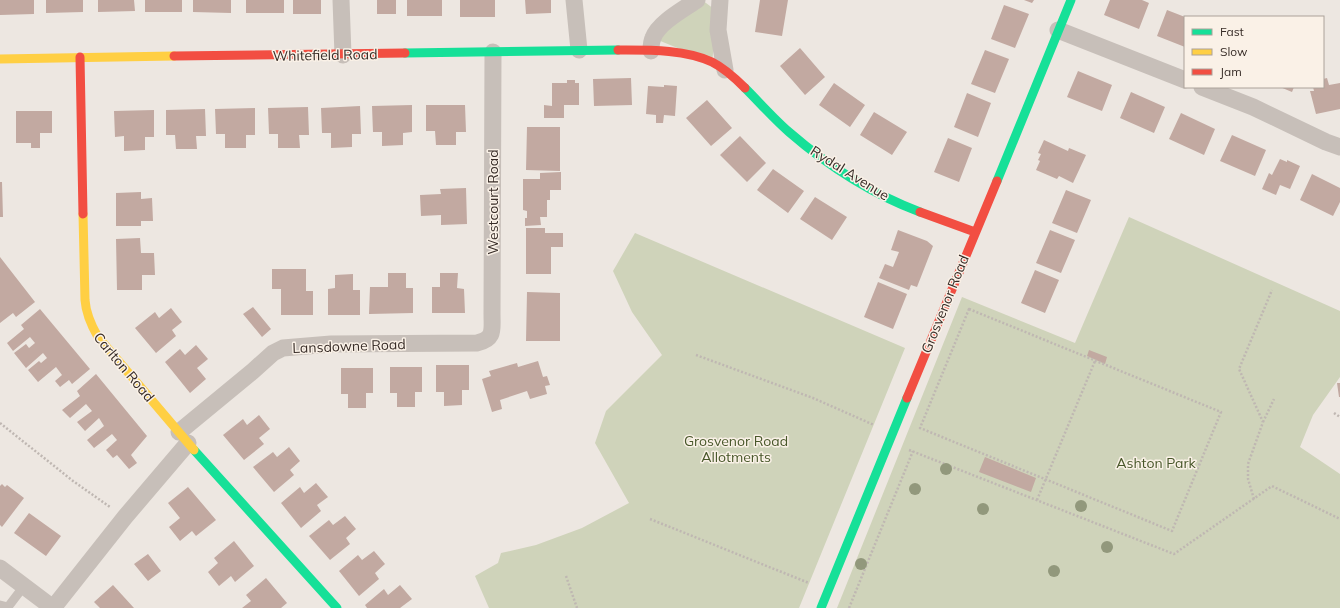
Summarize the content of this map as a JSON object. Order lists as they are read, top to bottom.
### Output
{
  "streets": {
    "street": [
      "Whitefield Road",
      "Rydal Avenue",
      "Westcourt Road",
      "Grosvenor Road",
      "Lansdowne Road",
      "Carlton Road"
    ]
  },
  "crossings": [
    ["Whitefield Road", "Rydal Avenue"],
    ["Whitefield Road", "Westcourt Road"],
    ["Whitefield Road", "Carlton Road"],
    ["Rydal Avenue", "Grosvenor Road"],
    ["Westcourt Road", "Lansdowne Road"],
    ["Lansdowne Road", "Carlton Road"]
  ],
  "parks": ["Grosvenor Road Allotments", "Ashton Park"],
  "legend": ["Fast", "Slow", "Jam"]
}
